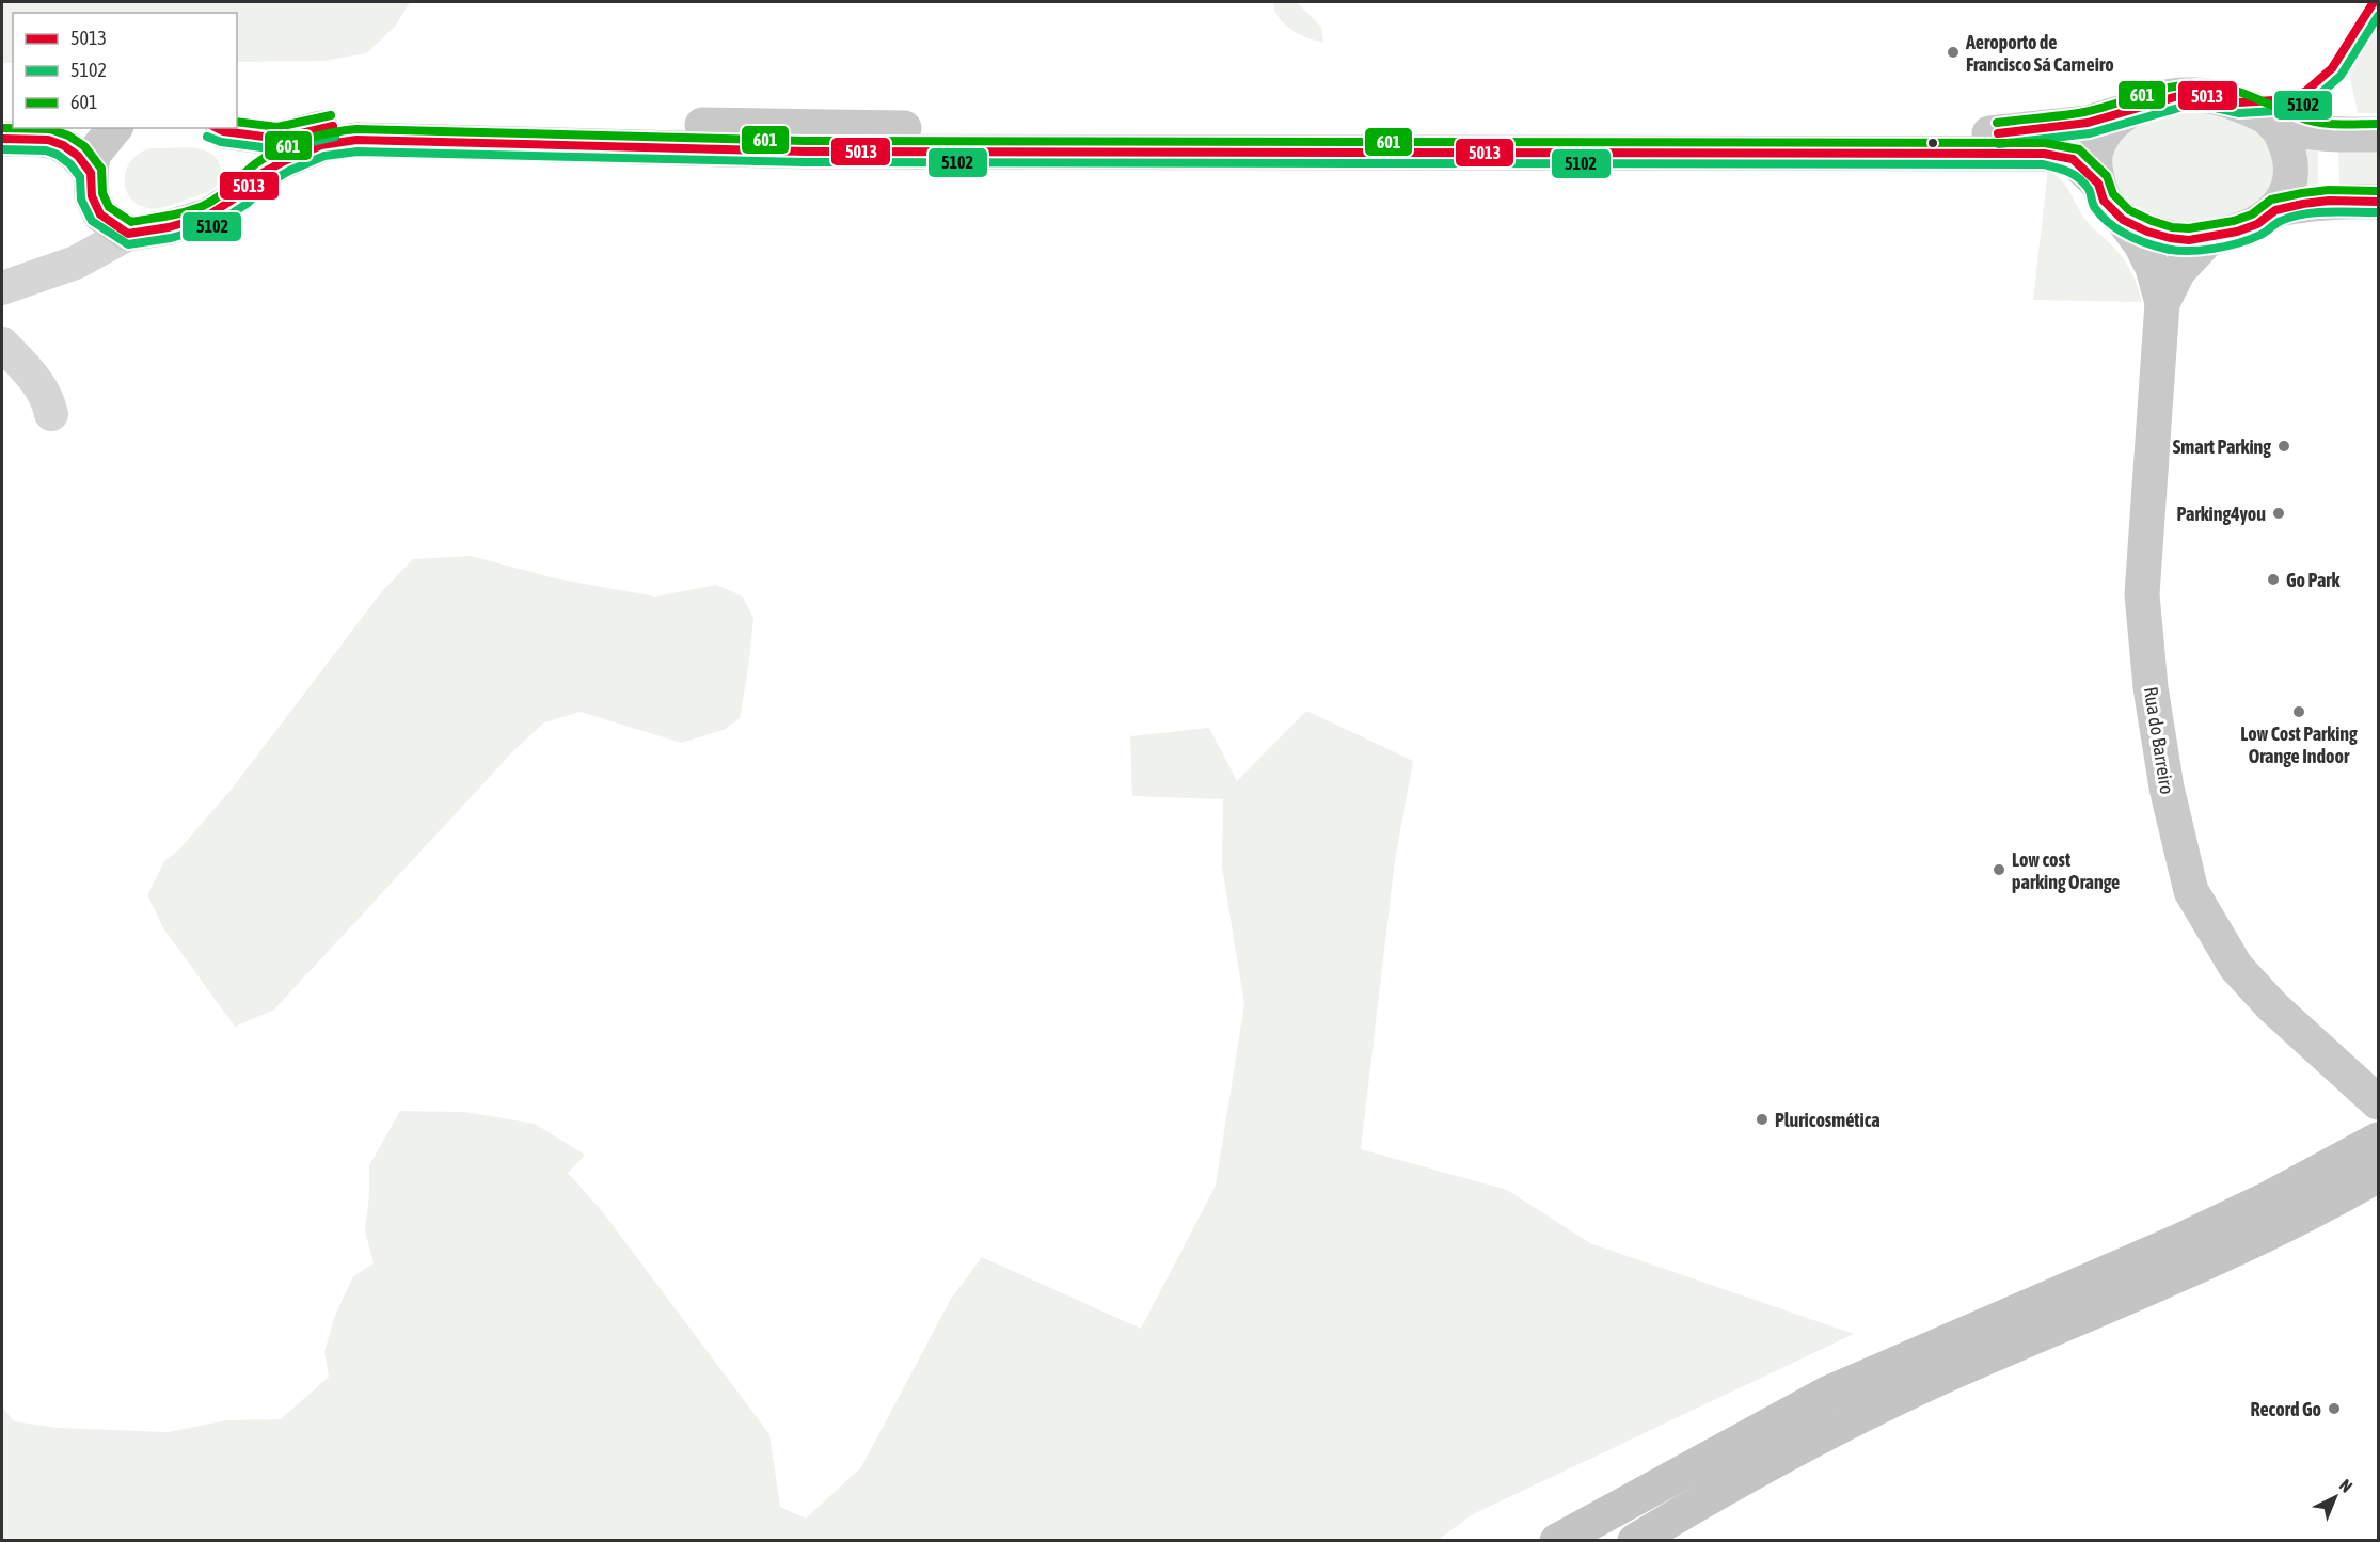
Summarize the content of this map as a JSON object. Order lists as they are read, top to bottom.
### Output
{
  "streets": {
    "main road": ["Rua do Barreiro"]
  },
  "places": [
    "Aeroporto de Francisco Sá Carneiro",
    "Smart Parking",
    "Parking4you",
    "Go Park",
    "Low Cost Parking Orange Indoor",
    "Low cost parking Orange",
    "Pluricosmética",
    "Record Go"
  ],
  "lines": ["transit line 5013", "transit line 5102", "transit line 601"],
  "legend": ["5013", "5102", "601"],
  "north": "top right"
}
